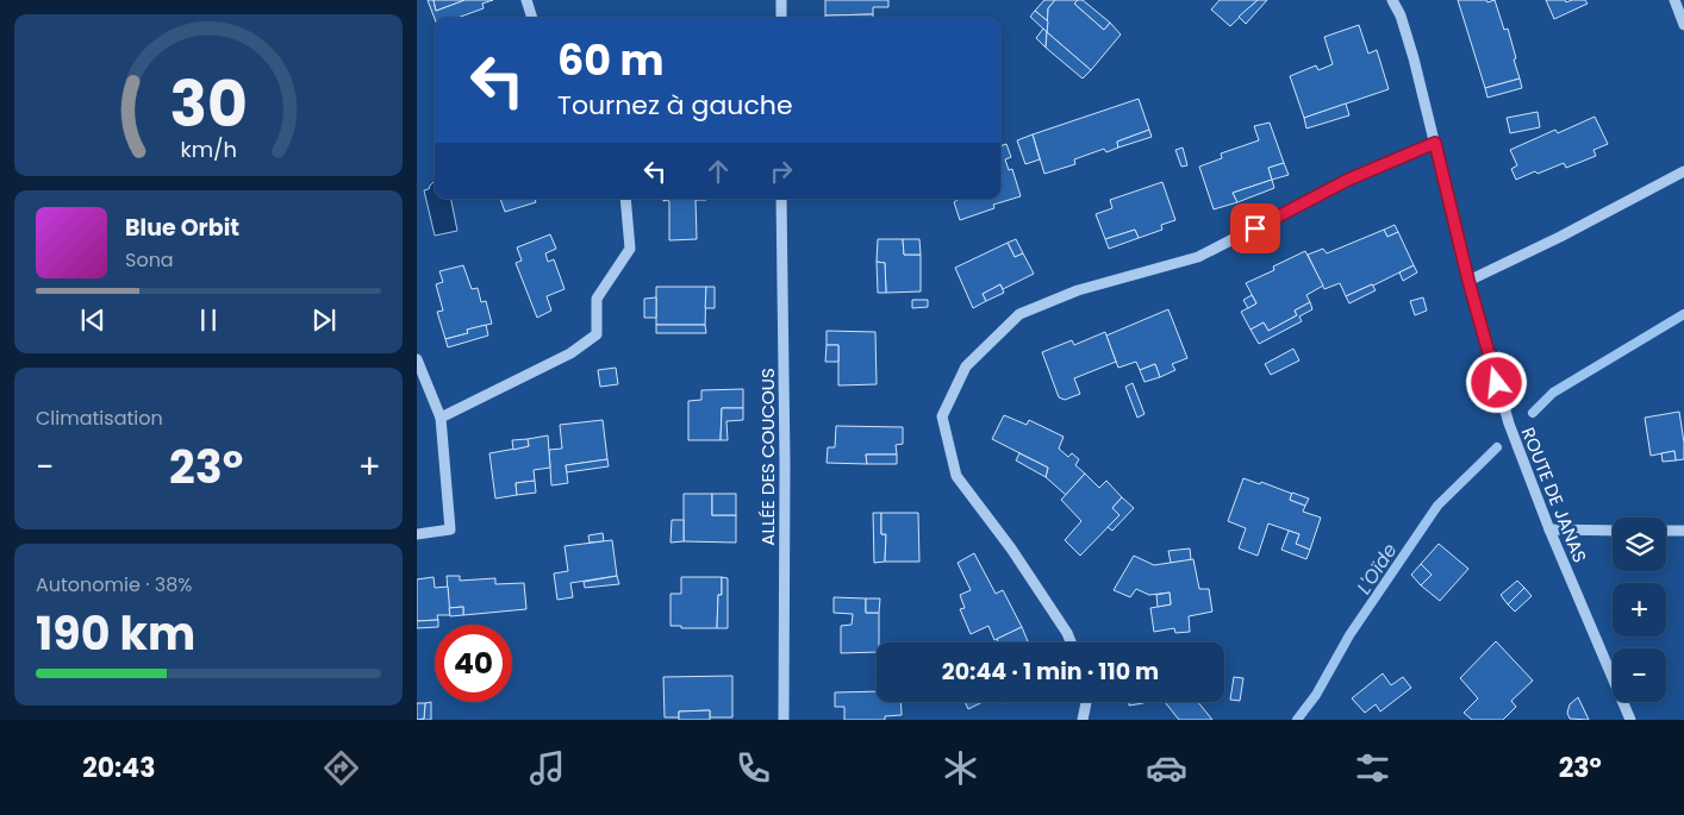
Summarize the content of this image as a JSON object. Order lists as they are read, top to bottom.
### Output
{
  "streets": {
    "street": ["ALLÉE DES COUCOUS", "ROUTE DE JANAS"]
  },
  "water": ["L'Oïde"],
  "page": {
    "turn": ["60 m", "Tournez à gauche"],
    "song": ["Blue Orbit", "Sona"],
    "tile": [
      "Climatisation",
      ["Autonomie · 38%", "190 km"]
    ],
    "heat": ["−", "23°", "+"],
    "map_buttons": ["+", "−"],
    "limit": "40",
    "trip": "20:44 · 1 min · 110 m",
    "tabs": ["20:43", "23°"],
    "gauge": ["30", "km/h"]
  }
}
